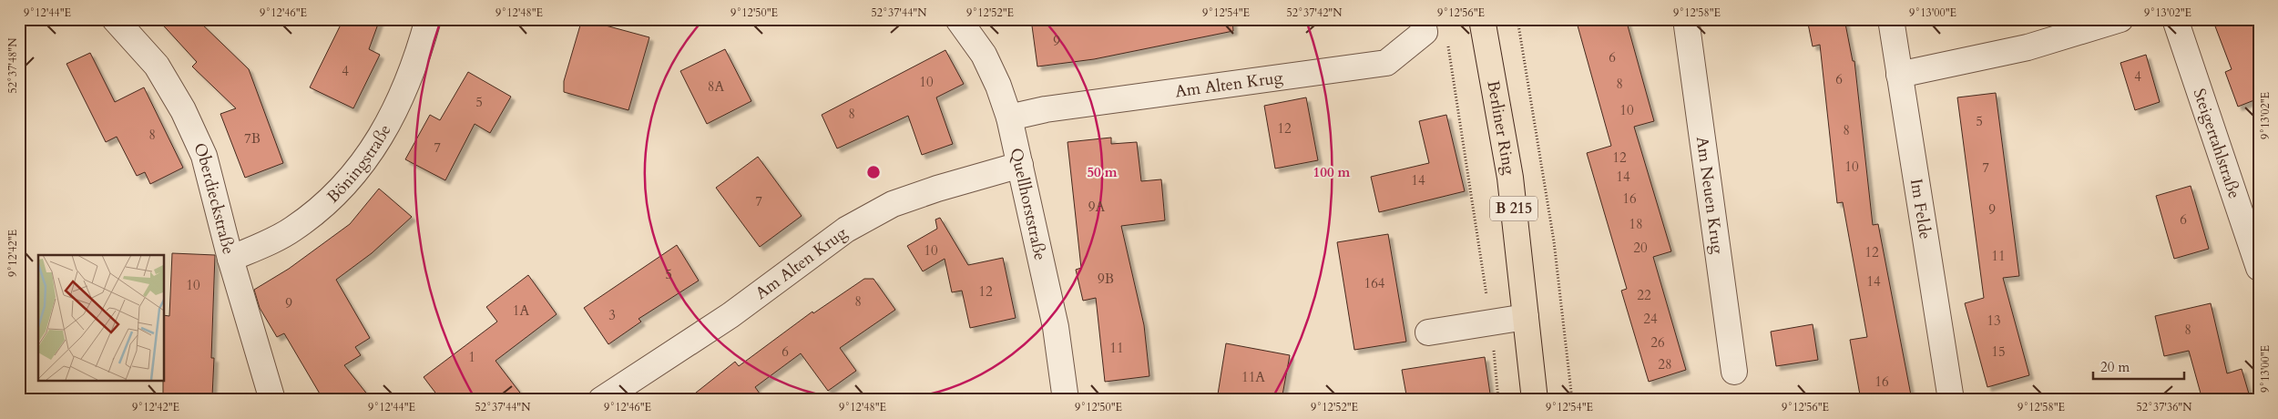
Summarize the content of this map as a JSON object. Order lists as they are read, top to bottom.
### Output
{
  "streets": {
    "main road": ["Berliner Ring", "B 215"],
    "street": [
      "Am Alten Krug",
      "Steigertahlstraße",
      "Böningstraße",
      "Am Neuen Krug",
      "Oberdieckstraße",
      "Quellhorststraße",
      "Im Felde"
    ]
  },
  "crossings": [
    ["Am Alten Krug", "Quellhorststraße"],
    ["Böningstraße", "Oberdieckstraße"]
  ],
  "house_numbers": [
    "9",
    "6",
    "4",
    "4",
    "6",
    "10",
    "8",
    "8A",
    "5",
    "10",
    "8",
    "5",
    "12",
    "8",
    "8",
    "7B",
    "7",
    "12",
    "10",
    "7",
    "14",
    "14",
    "16",
    "7",
    "9A",
    "9",
    "6",
    "18",
    "20",
    "10",
    "12",
    "11",
    "5",
    "9B",
    "14",
    "164",
    "10",
    "12",
    "22",
    "8",
    "9",
    "1A",
    "3",
    "24",
    "13",
    "8",
    "26",
    "11",
    "6",
    "15",
    "1",
    "28",
    "11A",
    "16"
  ],
  "scale_bar": "20 m",
  "coordinates": [
    "9°12'44\"E",
    "9°12'46\"E",
    "9°12'48\"E",
    "9°12'50\"E",
    "52°37'44\"N",
    "9°12'52\"E",
    "9°12'54\"E",
    "52°37'42\"N",
    "9°12'56\"E",
    "9°12'58\"E",
    "9°13'00\"E",
    "9°13'02\"E",
    "52°37'48\"N",
    "9°12'42\"E",
    "52°37'36\"N"
  ],
  "rings": ["50 m", "100 m"]
}
